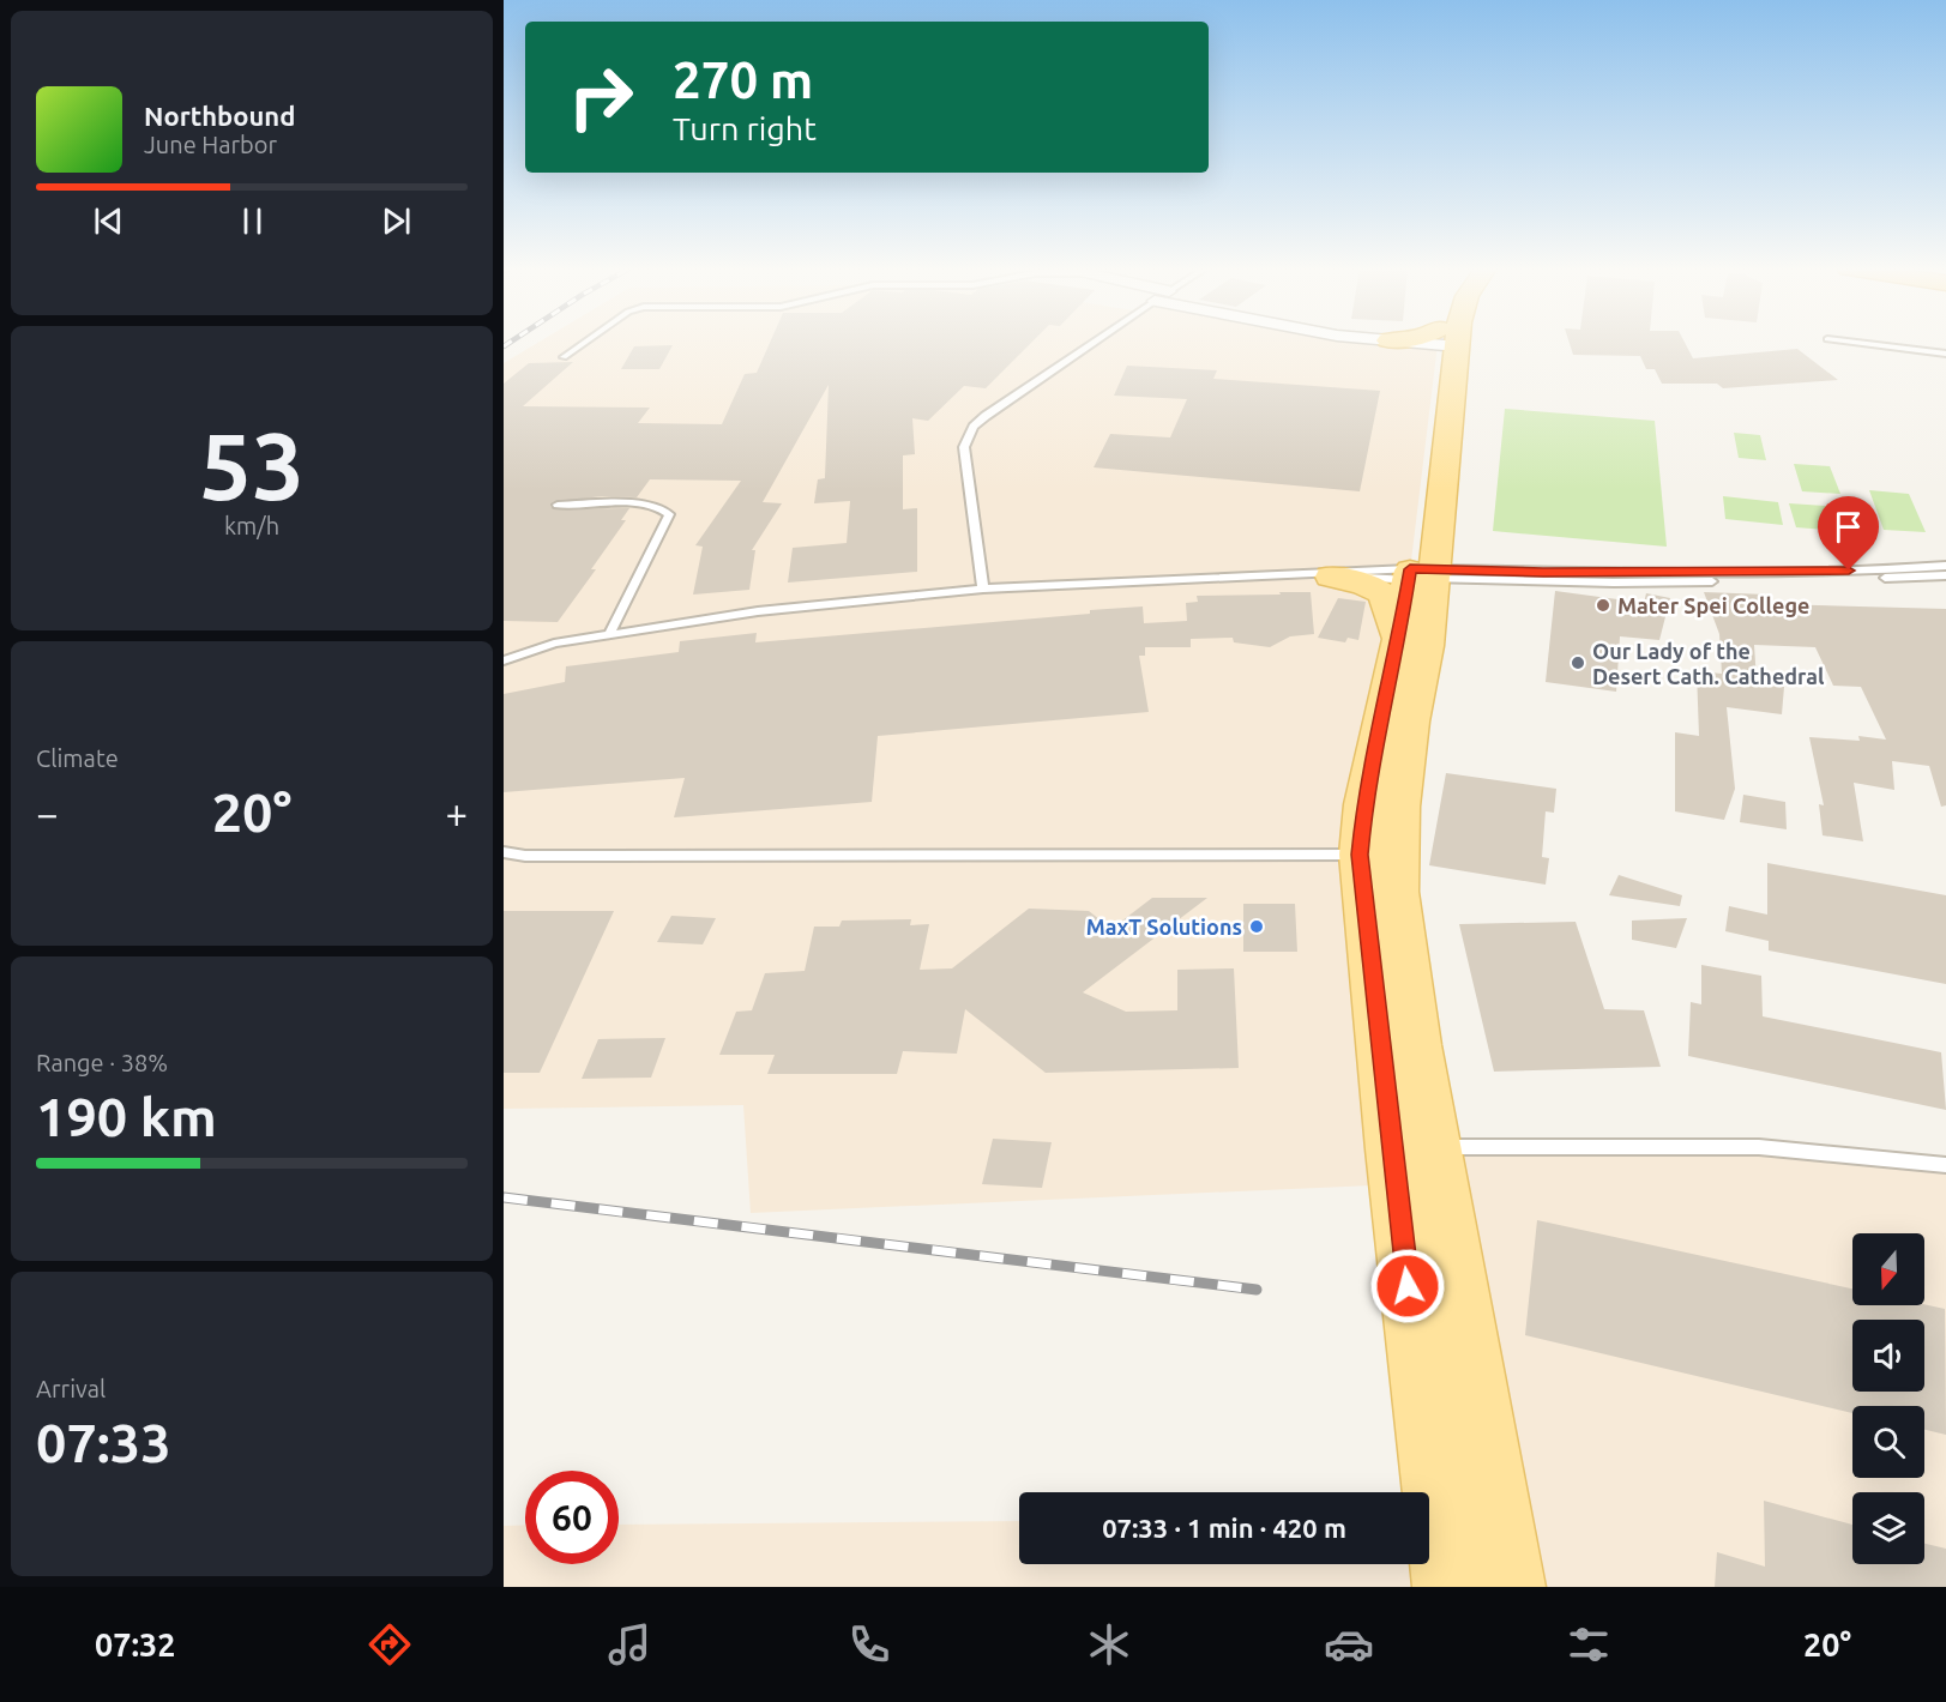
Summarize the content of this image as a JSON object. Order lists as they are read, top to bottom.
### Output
{
  "places": ["Mater Spei College", "Our Lady of the Desert Cath. Cathedral", "MaxT Solutions"],
  "north": "bottom",
  "page": {
    "turn": ["270 m", "Turn right"],
    "song": ["Northbound", "June Harbor"],
    "tile": [
      ["53", "km/h"],
      "Climate",
      ["Range · 38%", "190 km"],
      ["Arrival", "07:33"]
    ],
    "heat": ["−", "20°", "+"],
    "limit": "60",
    "trip": "07:33 · 1 min · 420 m",
    "tabs": ["07:32", "20°"]
  }
}
